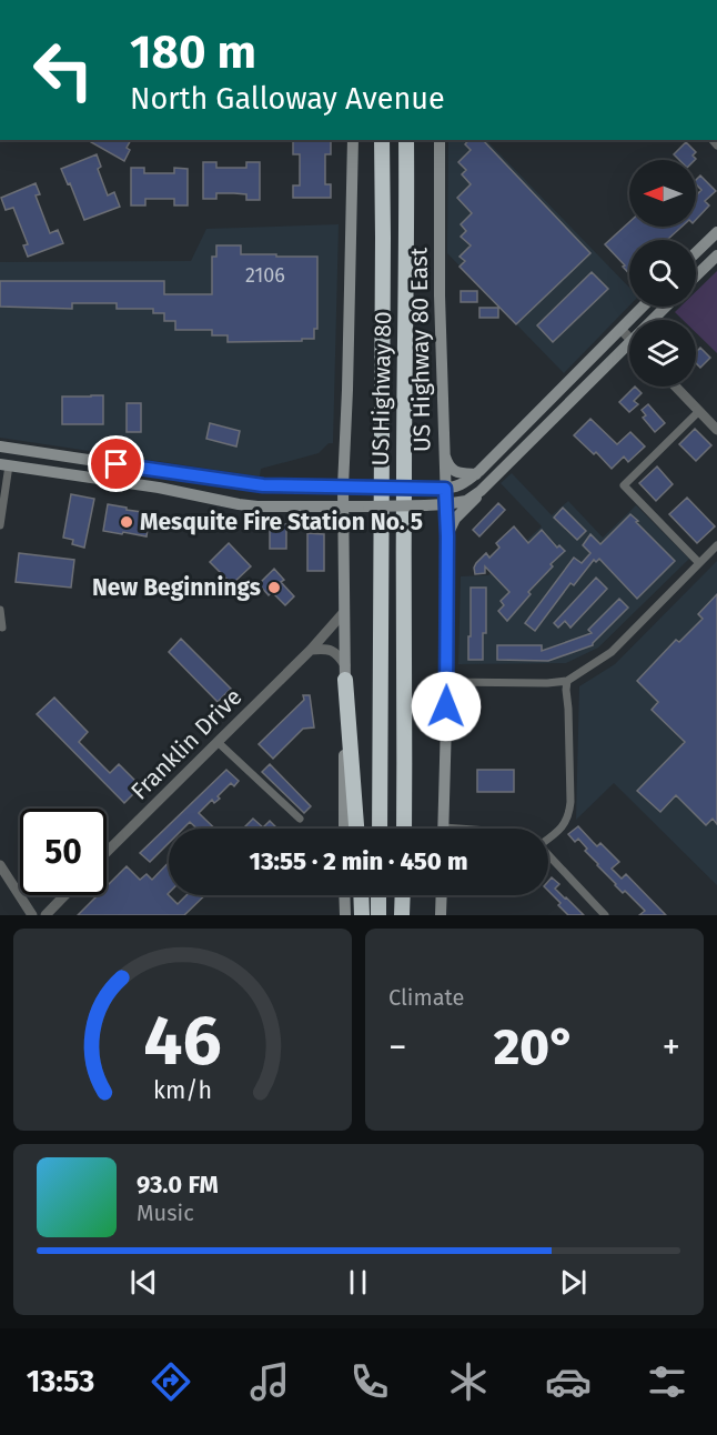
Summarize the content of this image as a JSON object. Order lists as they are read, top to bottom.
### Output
{
  "streets": {
    "highway": ["US Highway 80"],
    "main road": ["US Highway 80 East"],
    "street": ["Franklin Drive"]
  },
  "places": ["Mesquite Fire Station No. 5", "New Beginnings"],
  "house_numbers": ["2106"],
  "north": "left",
  "page": {
    "turn": ["180 m", "North Galloway Avenue"],
    "limit": "50",
    "trip": "13:55 · 2 min · 450 m",
    "tile": "Climate",
    "heat": ["−", "20°", "+"],
    "song": ["93.0 FM", "Music"],
    "tabs": "13:53",
    "gauge": ["46", "km/h"]
  }
}
